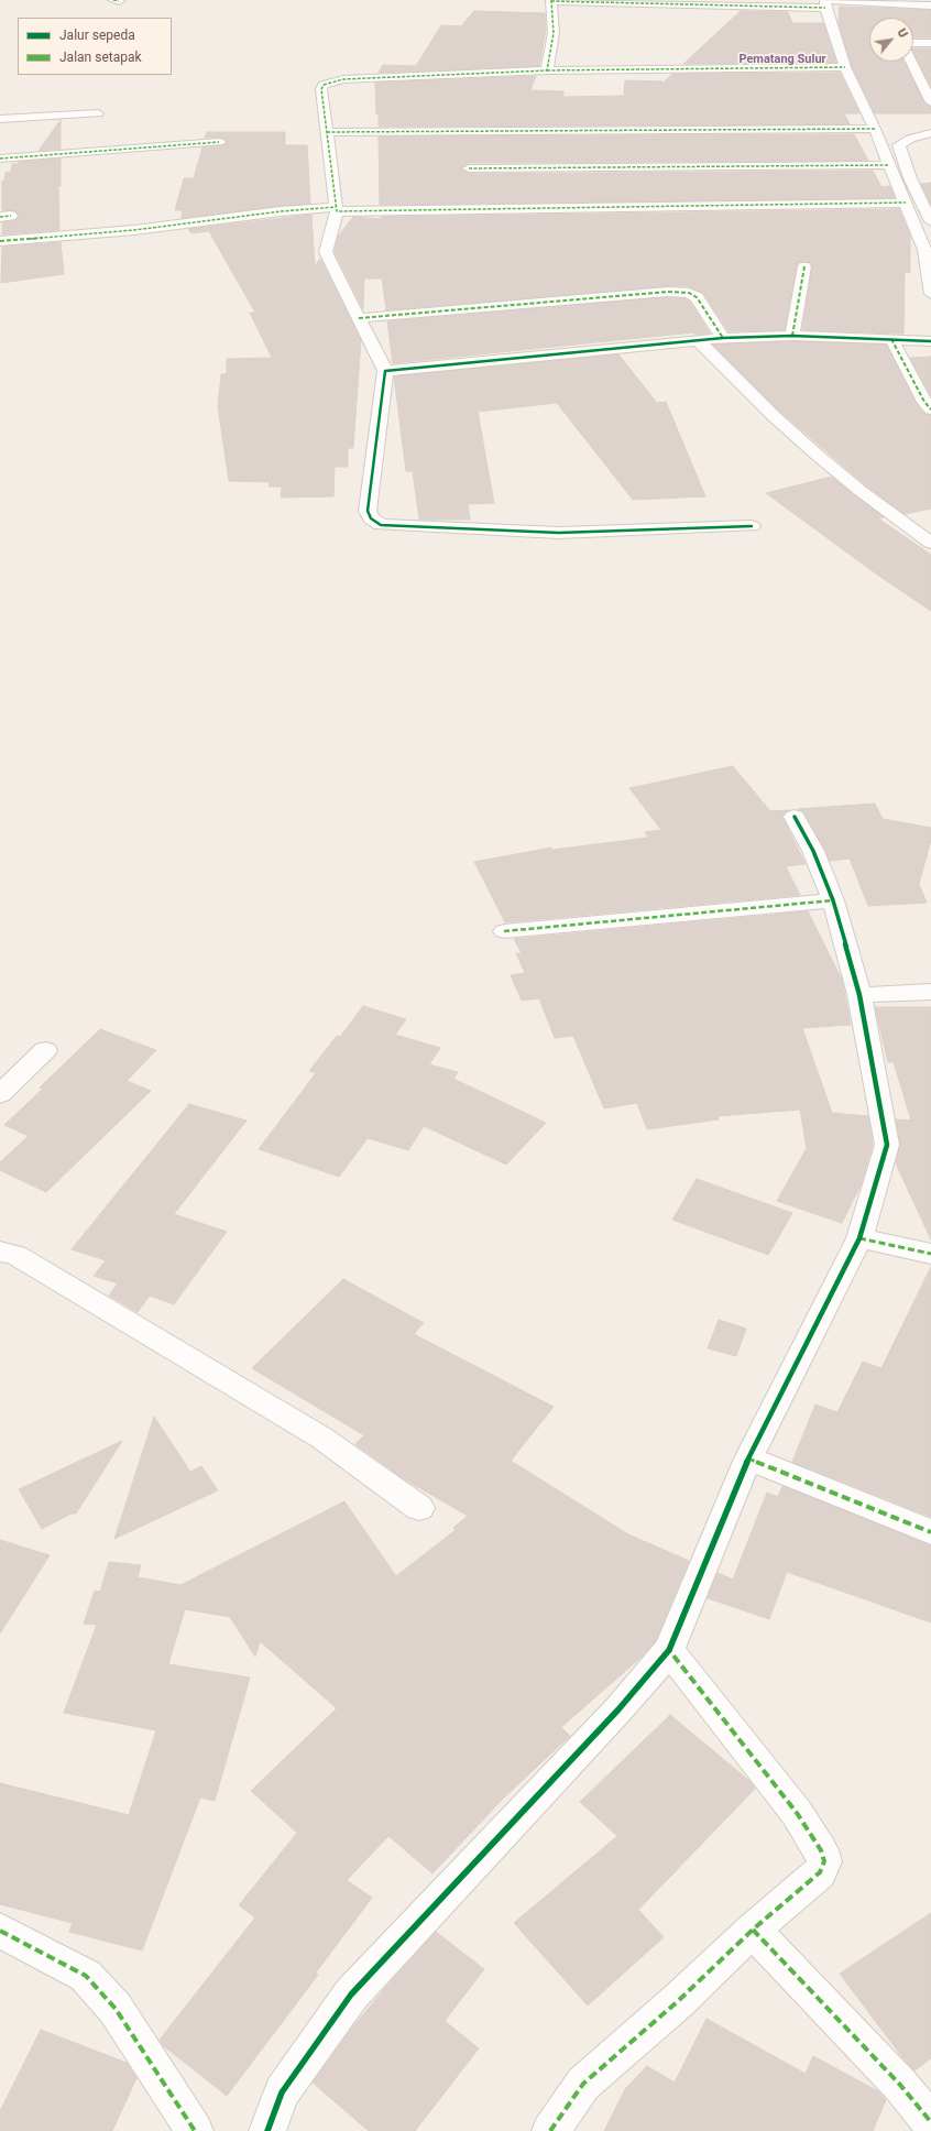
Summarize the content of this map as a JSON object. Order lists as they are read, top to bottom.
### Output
{
  "districts": ["Pematang Sulur"],
  "legend": ["Jalur sepeda", "Jalan setapak"],
  "north": "top right"
}
